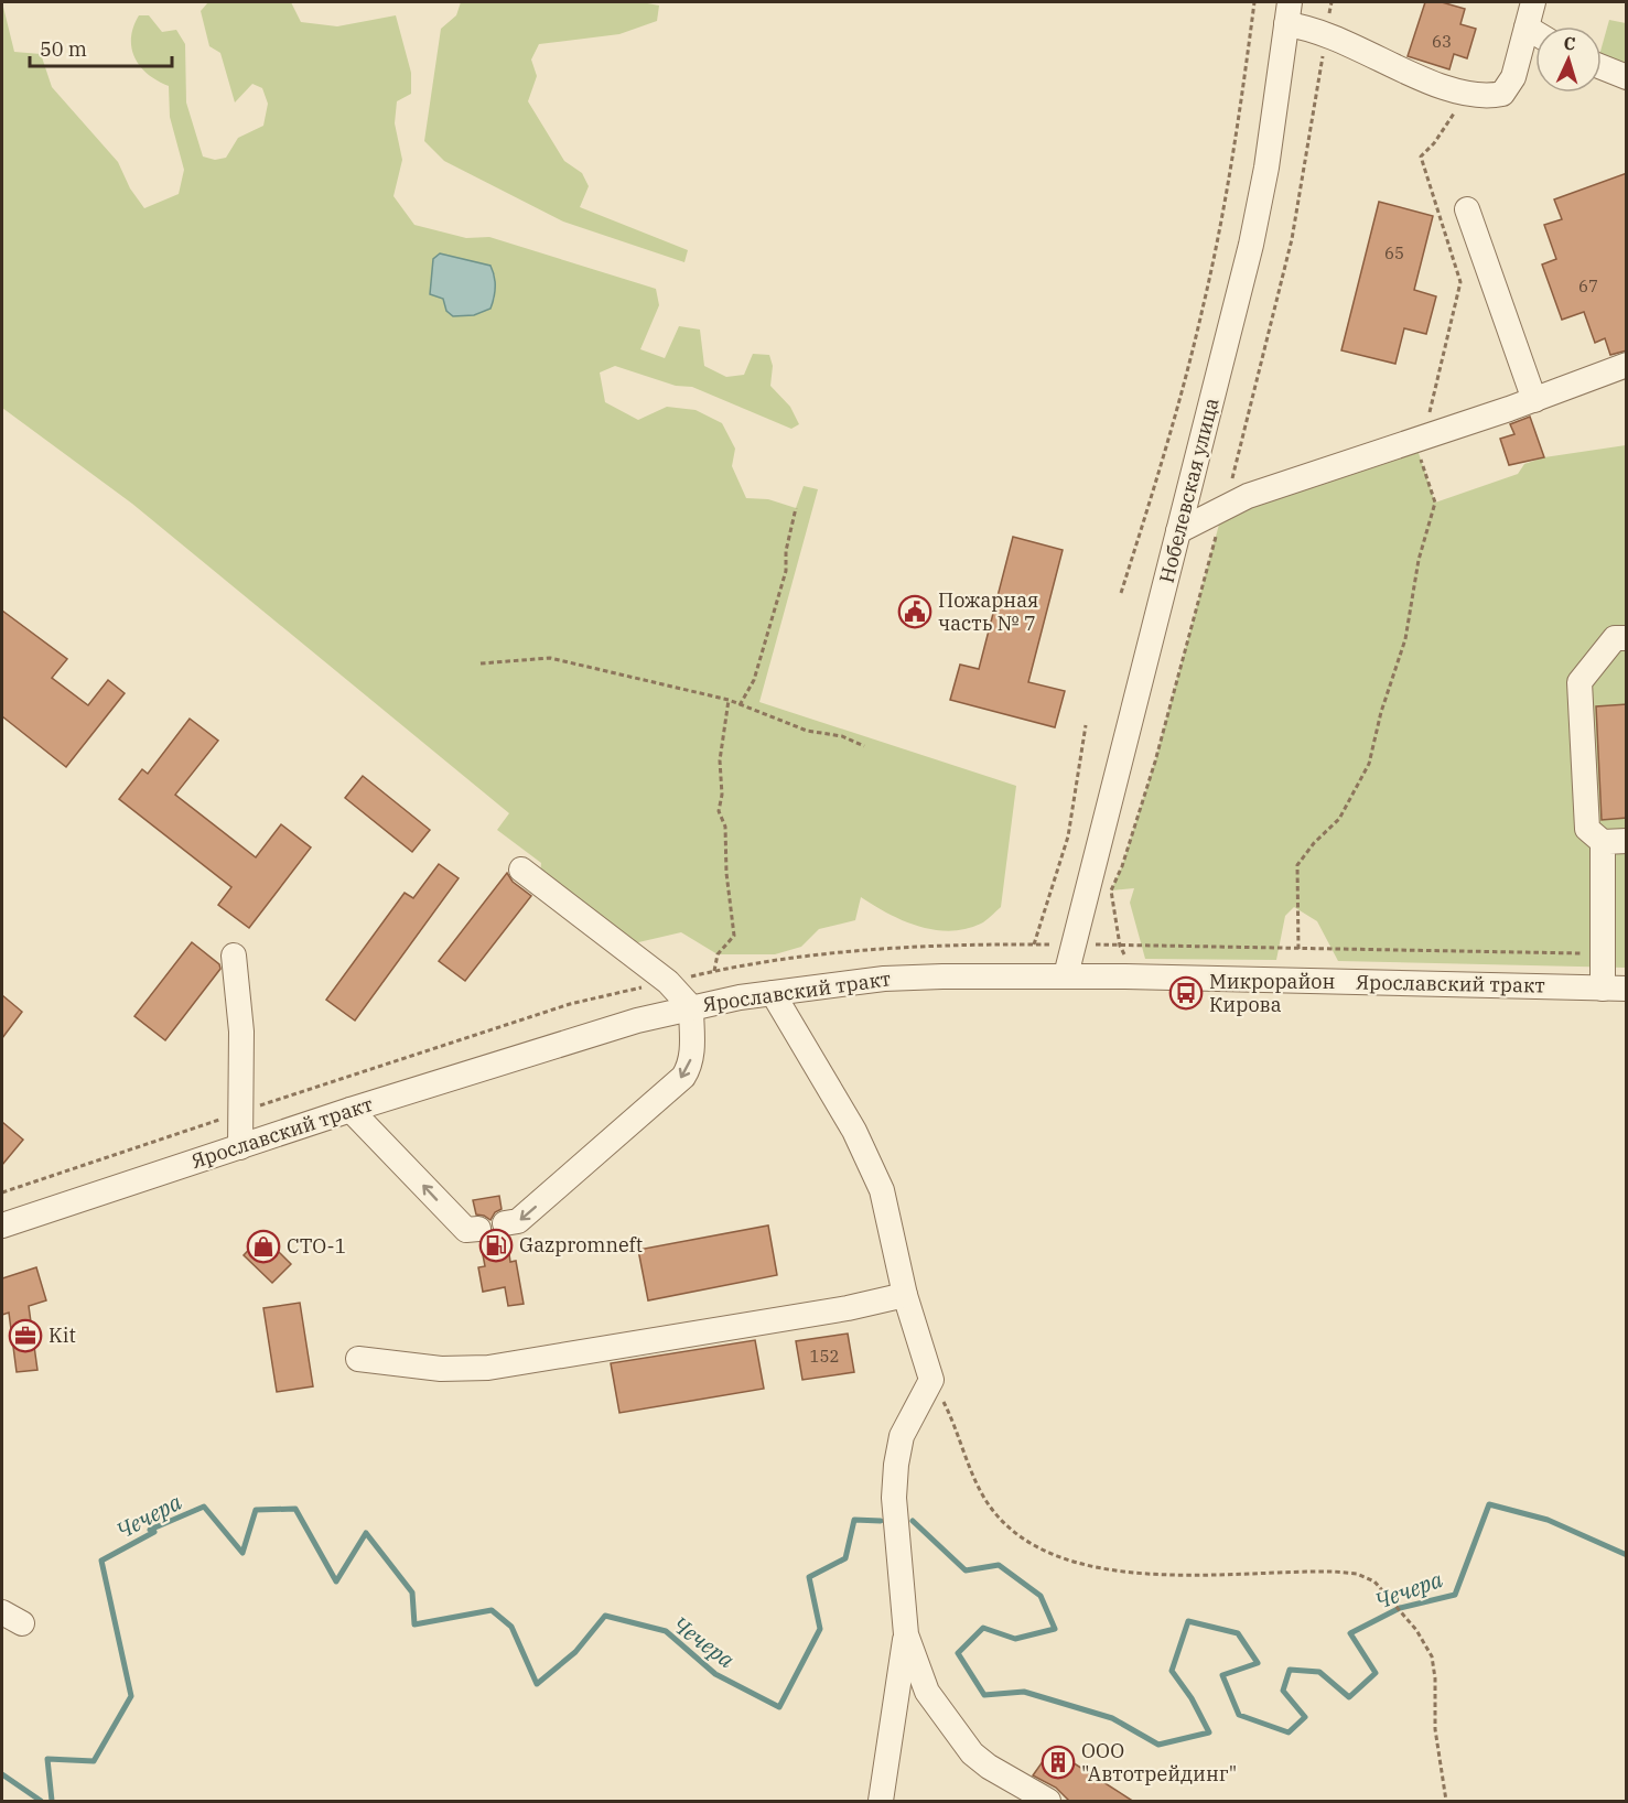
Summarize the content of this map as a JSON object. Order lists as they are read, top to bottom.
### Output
{
  "streets": {
    "street": ["Нобелевская улица", "Ярославский тракт"]
  },
  "crossings": [
    ["Нобелевская улица", "Ярославский тракт"]
  ],
  "water": ["Чечера"],
  "places": {
    "public building": ["Пожарная часть № 7"],
    "bus stop": ["Микрорайон Кирова"],
    "fuel station": ["Gazpromneft"],
    "shop": ["СТО-1"],
    "office": ["Kit"],
    "building": ["ООО \"Автотрейдинг\""]
  },
  "house_numbers": [
    "63",
    "65",
    "67",
    "152"
  ],
  "scale_bar": "50 m",
  "north": "top"
}
